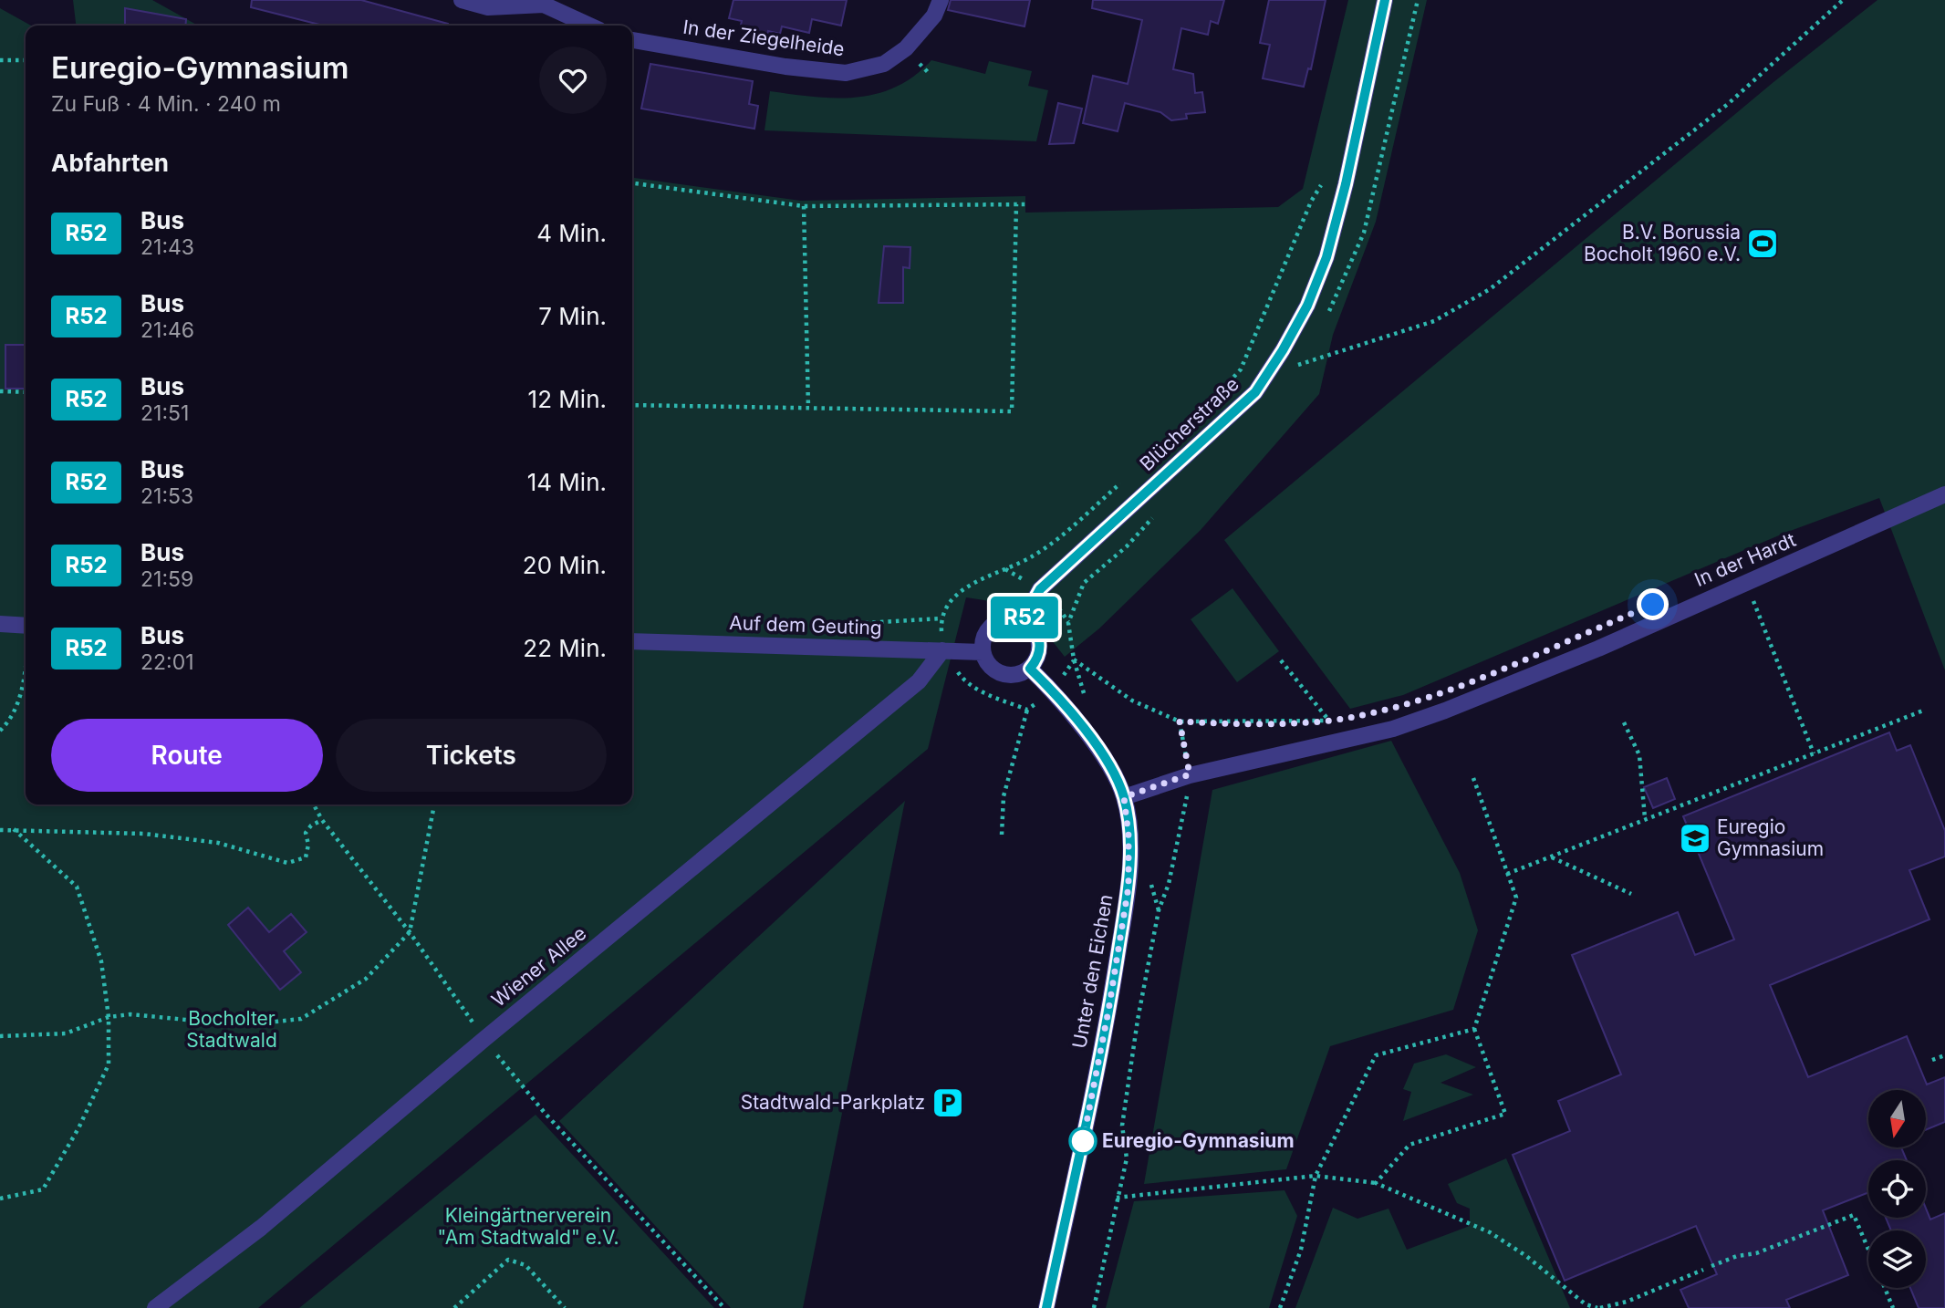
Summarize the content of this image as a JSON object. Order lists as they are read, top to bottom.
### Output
{
  "streets": {
    "street": [
      "In der Ziegelheide",
      "Blücherstraße",
      "In der Hardt",
      "Auf dem Geuting",
      "Wiener Allee",
      "Unter den Eichen"
    ]
  },
  "crossings": [
    ["Blücherstraße", "Auf dem Geuting"],
    ["Blücherstraße", "Unter den Eichen"],
    ["In der Hardt", "Unter den Eichen"],
    ["Auf dem Geuting", "Wiener Allee"],
    ["Auf dem Geuting", "Unter den Eichen"]
  ],
  "parks": ["Bocholter Stadtwald", "Kleingärtnerverein \"Am Stadtwald\" e.V."],
  "places": {
    "sports": ["B.V. Borussia Bocholt 1960 e.V."],
    "school or university": ["Euregio Gymnasium"],
    "parking": ["Stadtwald-Parkplatz"],
    "other": ["Euregio-Gymnasium"]
  },
  "lines": ["bus line R52"],
  "north": "bottom",
  "page": {
    "on_map": "R52",
    "heading": [
      ["Euregio-Gymnasium", "Zu Fuß · 4 Min. · 240 m"],
      "Abfahrten"
    ],
    "list": [
      {
        "mark": "R52",
        "name": "Bus",
        "note": "21:43",
        "value": "4 Min."
      },
      {
        "mark": "R52",
        "name": "Bus",
        "note": "21:46",
        "value": "7 Min."
      },
      {
        "mark": "R52",
        "name": "Bus",
        "note": "21:51",
        "value": "12 Min."
      },
      {
        "mark": "R52",
        "name": "Bus",
        "note": "21:53",
        "value": "14 Min."
      },
      {
        "mark": "R52",
        "name": "Bus",
        "note": "21:59",
        "value": "20 Min."
      },
      {
        "mark": "R52",
        "name": "Bus",
        "note": "22:01",
        "value": "22 Min."
      }
    ],
    "buttons": ["Route", "Tickets"]
  }
}
